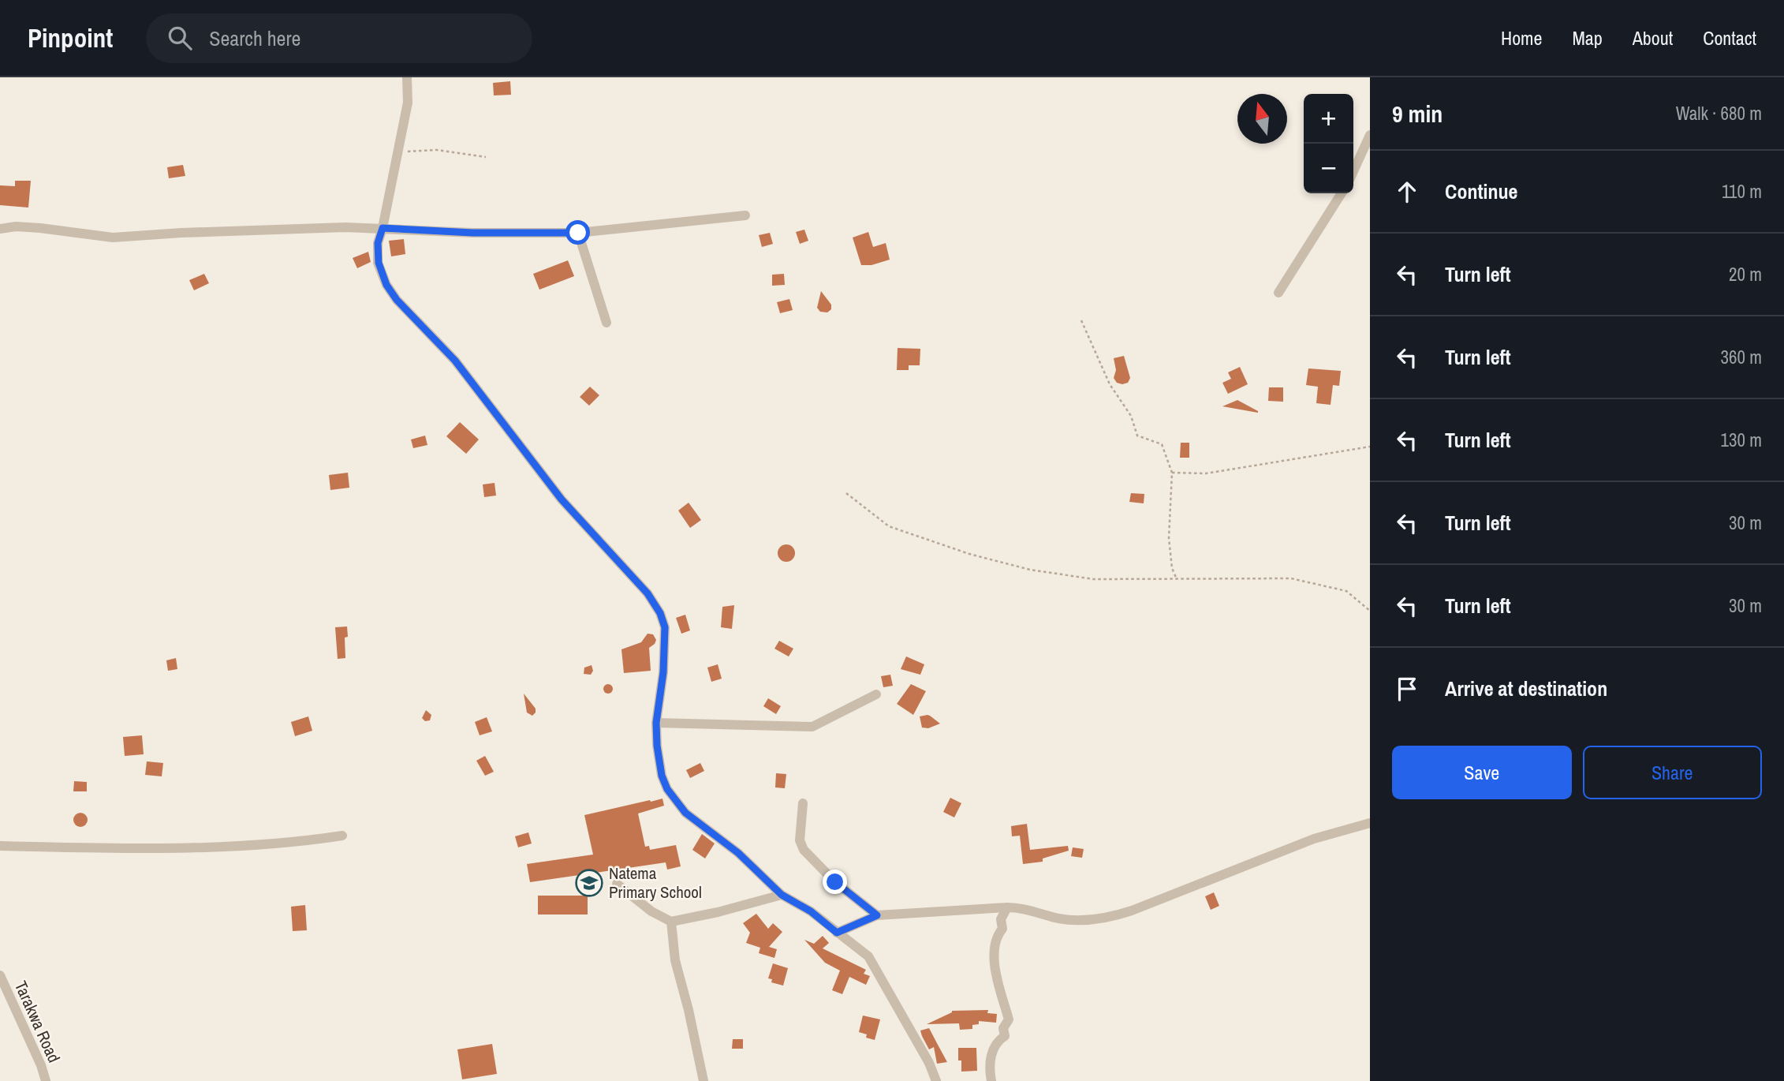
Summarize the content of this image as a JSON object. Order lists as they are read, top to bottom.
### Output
{
  "streets": {
    "street": ["Tarakwa Road"]
  },
  "places": {
    "school or university": ["Natema Primary School"]
  },
  "north": "top",
  "page": {
    "header": "Pinpoint",
    "search": "Search here",
    "nav": [
      "Home",
      "Map",
      "About",
      "Contact"
    ],
    "heading": ["9 min", "Walk · 680 m"],
    "map_buttons": ["+", "−"],
    "list": [
      ["Continue", "110 m"],
      ["Turn left", "20 m"],
      ["Turn left", "360 m"],
      ["Turn left", "130 m"],
      ["Turn left", "30 m"],
      ["Turn left", "30 m"],
      "Arrive at destination"
    ],
    "buttons": ["Save", "Share"]
  }
}
